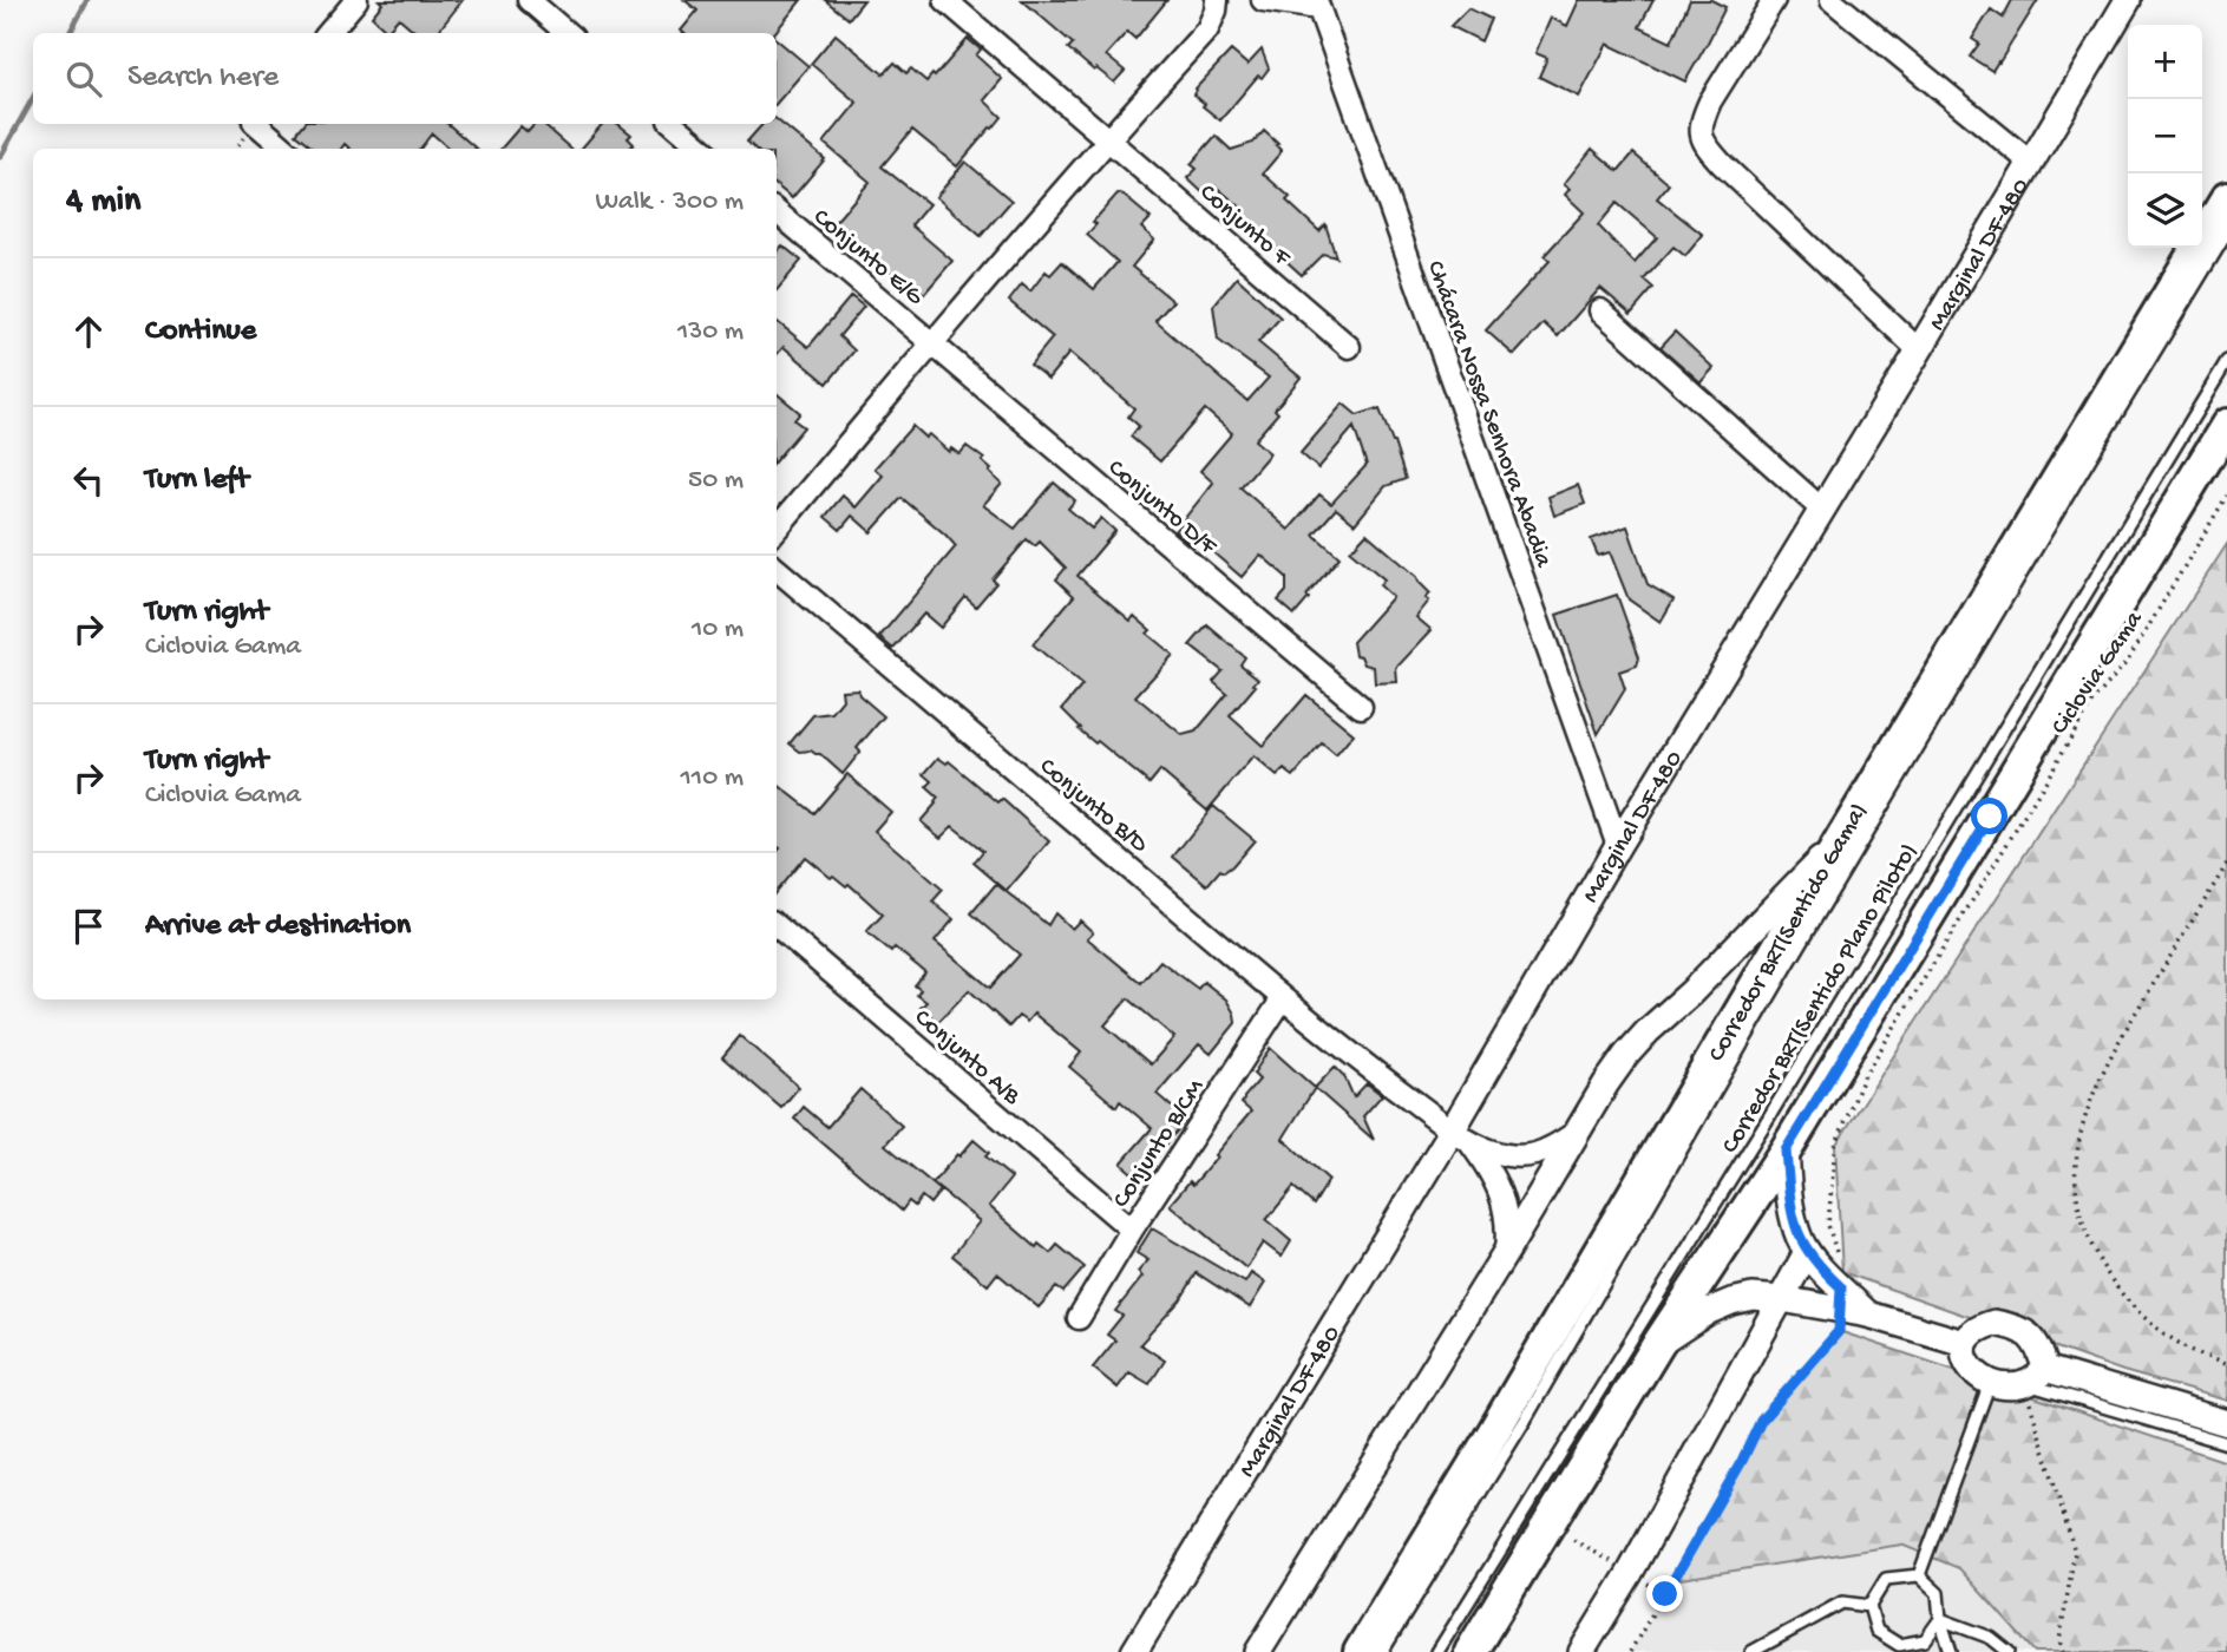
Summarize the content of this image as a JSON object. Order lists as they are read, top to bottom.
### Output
{
  "streets": {
    "street": [
      "Conjunto F",
      "Marginal DF-480",
      "Conjunto E/G",
      "Chácara Nossa Senhora Abadia",
      "Conjunto D/F",
      "Conjunto B/D",
      "Conjunto A/B",
      "Conjunto B/CM"
    ],
    "lane": ["Corredor BRT(Sentido Gama)", "Corredor BRT(Sentido Plano Piloto)"],
    "path": ["Ciclovia Gama"]
  },
  "crossings": [
    ["Marginal DF-480", "Chácara Nossa Senhora Abadia"],
    ["Marginal DF-480", "Conjunto B/D"],
    ["Conjunto E/G", "Conjunto D/F"],
    ["Conjunto B/D", "Conjunto B/CM"],
    ["Conjunto A/B", "Conjunto B/CM"]
  ],
  "page": {
    "map_buttons": ["+", "−"],
    "search": "Search here",
    "heading": ["4 min", "Walk · 300 m"],
    "list": [
      ["Continue", "130 m"],
      ["Turn left", "50 m"],
      ["Turn right", "Ciclovia Gama", "10 m"],
      ["Turn right", "Ciclovia Gama", "110 m"],
      "Arrive at destination"
    ]
  }
}
